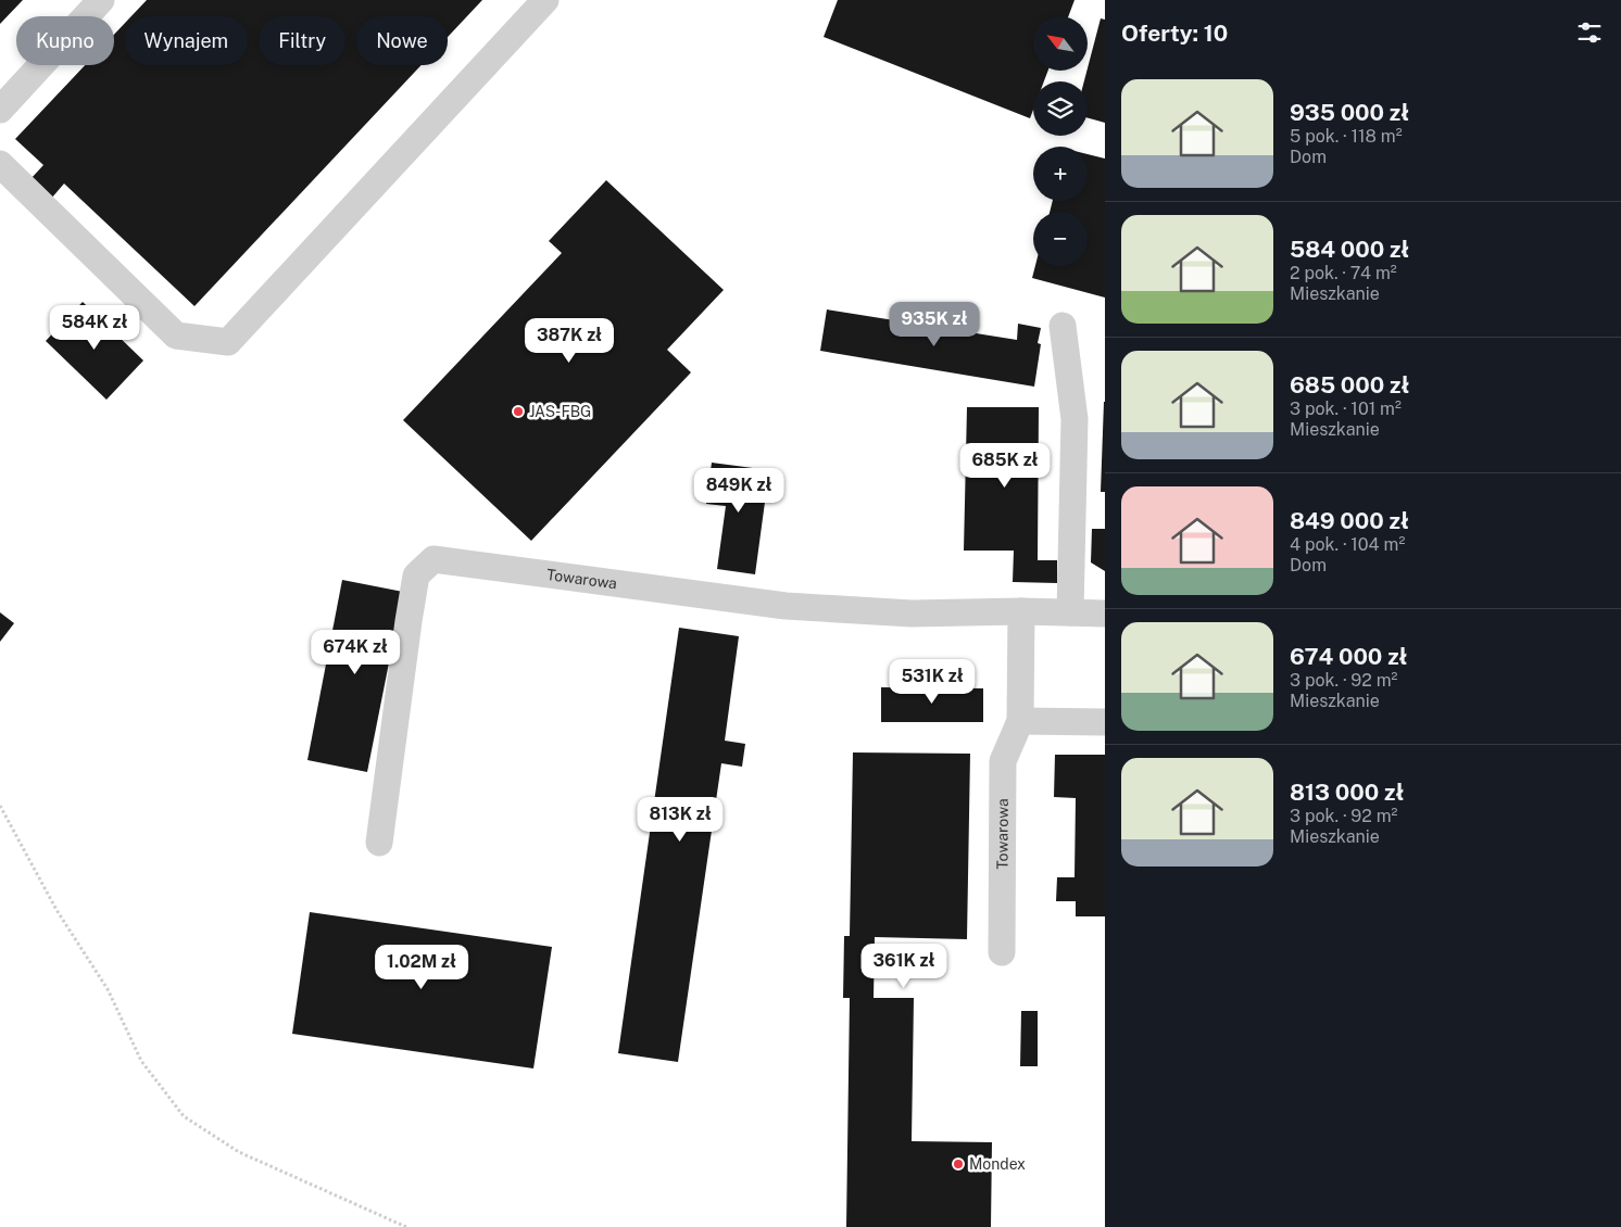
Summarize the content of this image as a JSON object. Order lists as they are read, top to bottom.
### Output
{
  "streets": {
    "lane": ["Towarowa"]
  },
  "places": ["JAS-FBG", "Mondex"],
  "north": "top left",
  "page": {
    "heading": "Oferty: 10",
    "map_buttons": ["+", "−"],
    "chip": [
      "Kupno",
      "Wynajem",
      "Filtry",
      "Nowe"
    ],
    "list": [
      {
        "name": "935 000 zł",
        "note": "5 pok. · 118 m² · Dom"
      },
      {
        "name": "584 000 zł",
        "note": "2 pok. · 74 m² · Mieszkanie"
      },
      {
        "name": "685 000 zł",
        "note": "3 pok. · 101 m² · Mieszkanie"
      },
      {
        "name": "849 000 zł",
        "note": "4 pok. · 104 m² · Dom"
      },
      {
        "name": "674 000 zł",
        "note": "3 pok. · 92 m² · Mieszkanie"
      },
      {
        "name": "813 000 zł",
        "note": "3 pok. · 92 m² · Mieszkanie"
      }
    ],
    "price": [
      "935K zł",
      "584K zł",
      "387K zł",
      "685K zł",
      "849K zł",
      "674K zł",
      "531K zł",
      "813K zł",
      "361K zł",
      "1.02M zł"
    ]
  }
}
